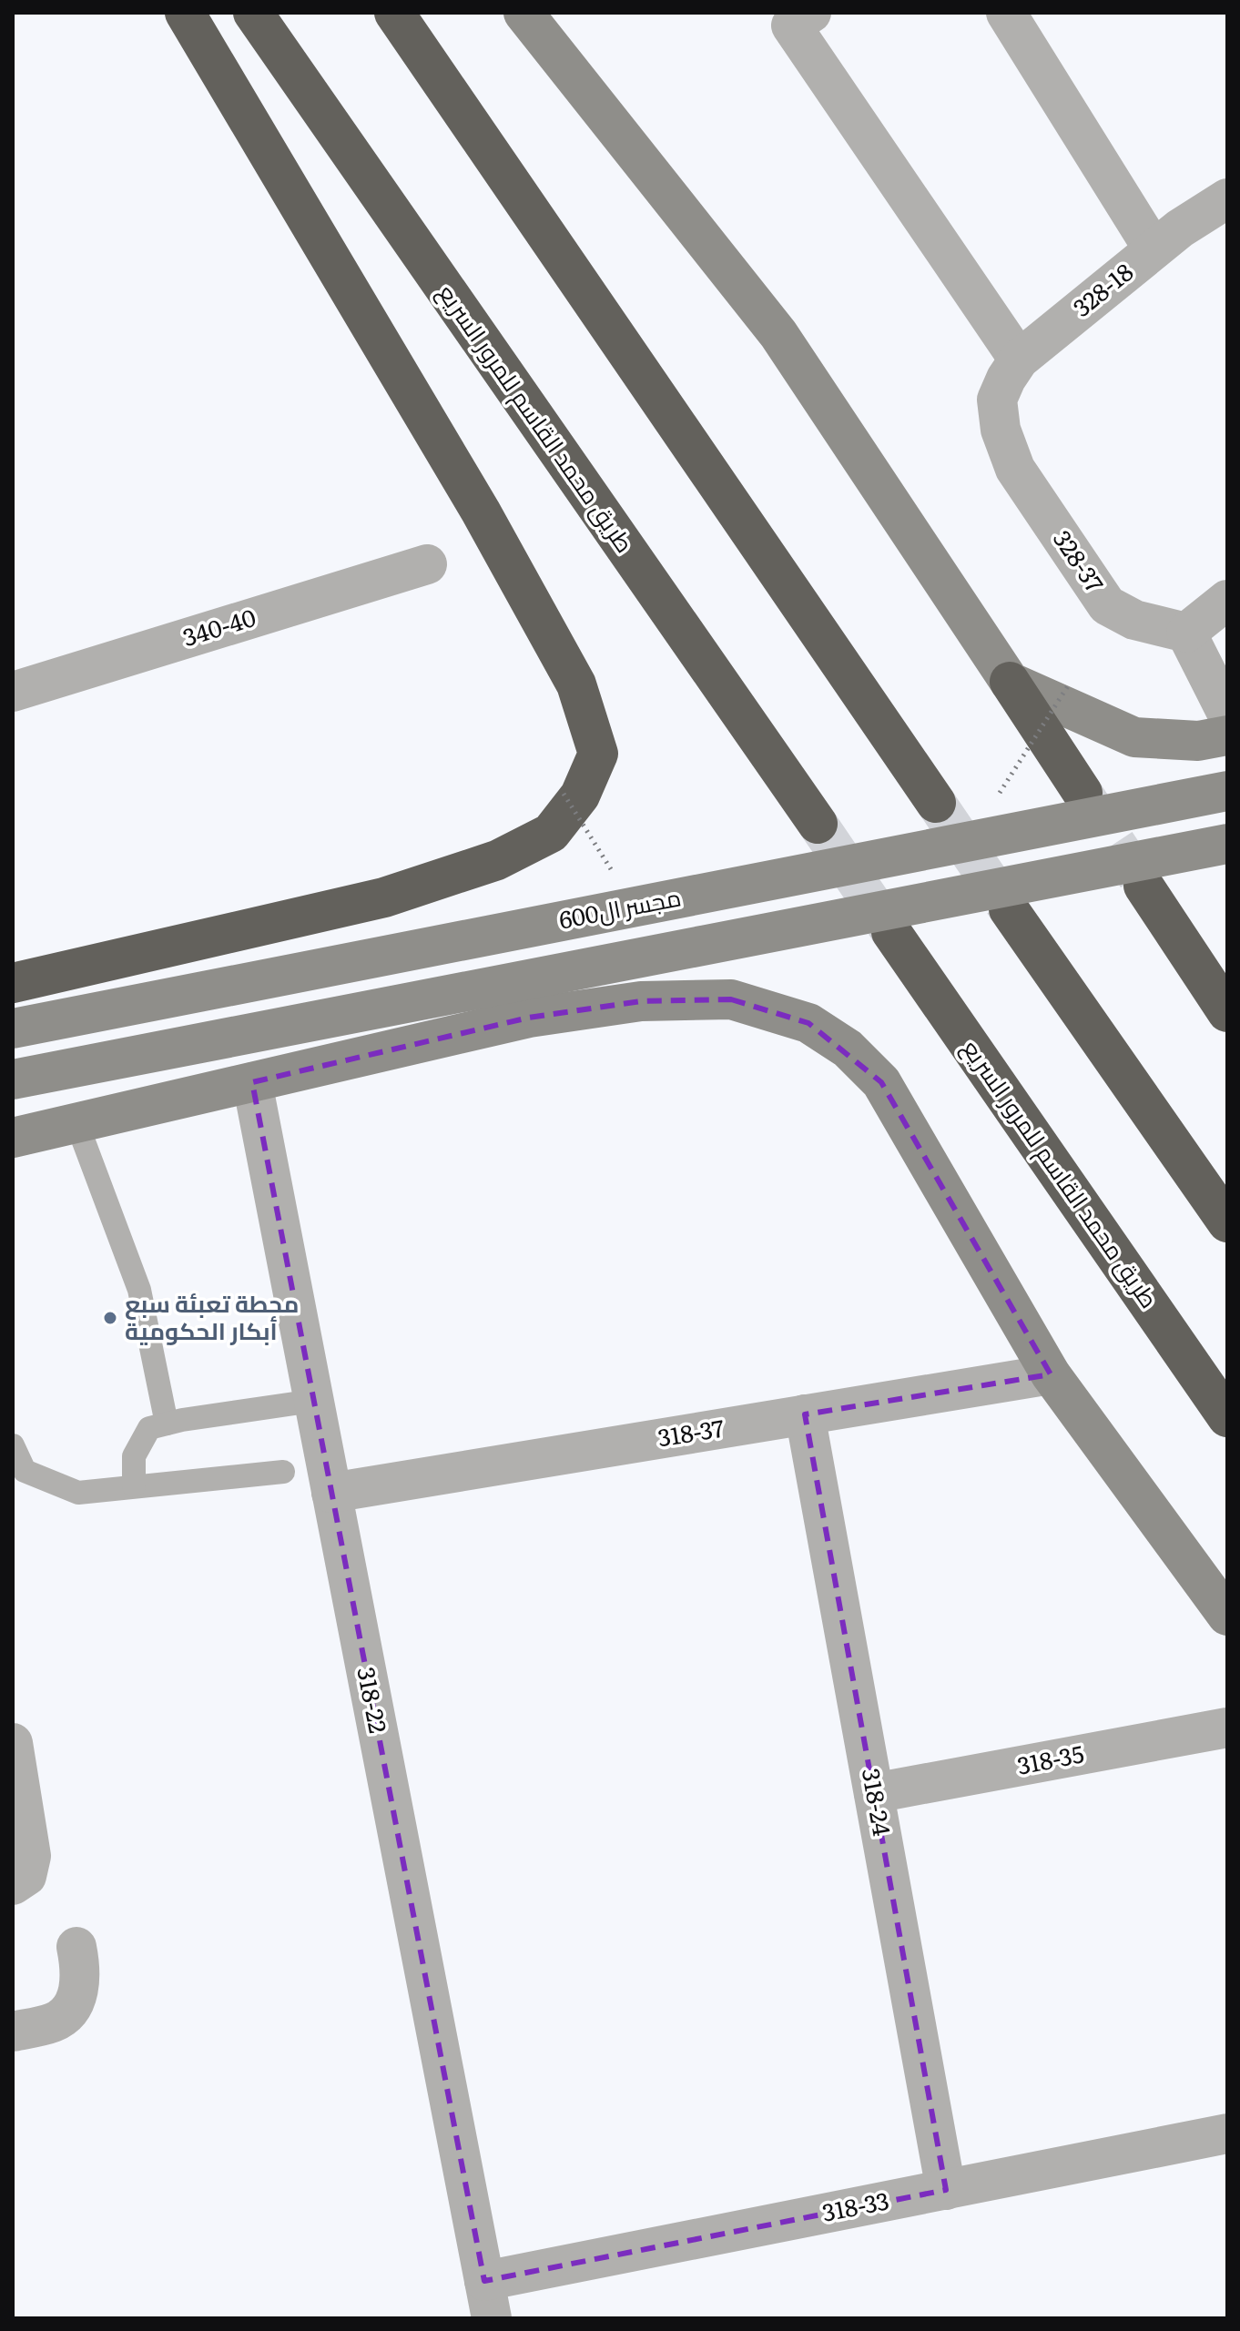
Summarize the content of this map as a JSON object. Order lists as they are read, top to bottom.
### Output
{
  "streets": {
    "highway": ["طريق محمد القاسم للمرور السريع"],
    "street": [
      "328-18",
      "328-37",
      "340-40",
      "مجسر ال600",
      "318-37",
      "318-22",
      "318-35",
      "318-24",
      "318-33"
    ]
  },
  "crossings": [
    ["328-18", "328-37"],
    ["318-37", "318-22"],
    ["318-37", "318-24"],
    ["318-22", "318-33"],
    ["318-35", "318-24"],
    ["318-24", "318-33"]
  ],
  "places": ["محطة تعبئة سبع أبكار الحكومية"]
}
